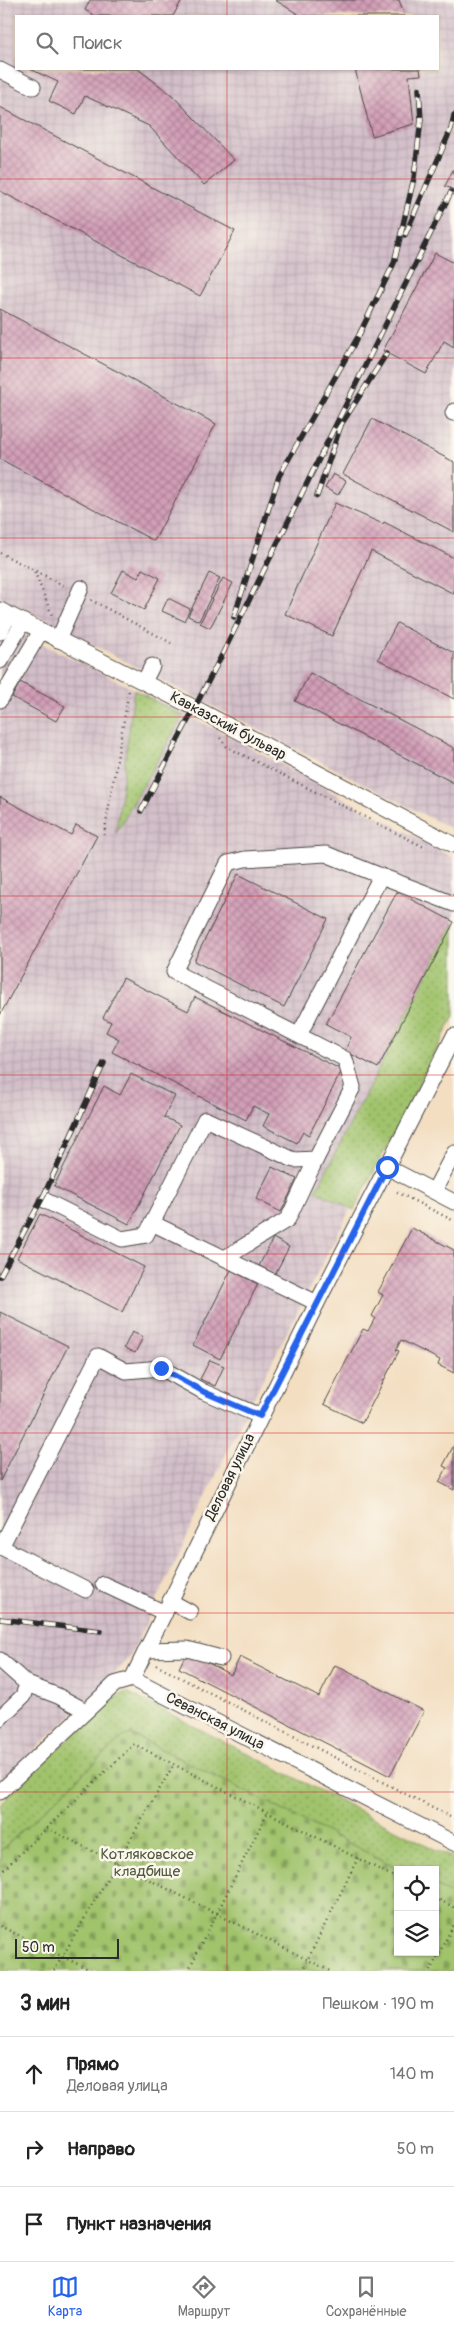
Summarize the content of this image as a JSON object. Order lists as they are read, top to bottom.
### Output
{
  "streets": {
    "street": ["Кавказский бульвар", "Деловая улица", "Севанская улица"]
  },
  "crossings": [
    ["Деловая улица", "Севанская улица"]
  ],
  "parks": ["Котляковское кладбище"],
  "scale_bar": "50 m",
  "page": {
    "search": "Поиск",
    "scale": "50 m",
    "heading": ["3 мин", "Пешком · 190 m"],
    "list": [
      ["Прямо", "Деловая улица", "140 m"],
      ["Направо", "50 m"],
      "Пункт назначения"
    ],
    "nav": ["Карта", "Маршрут", "Сохранённые"]
  }
}
